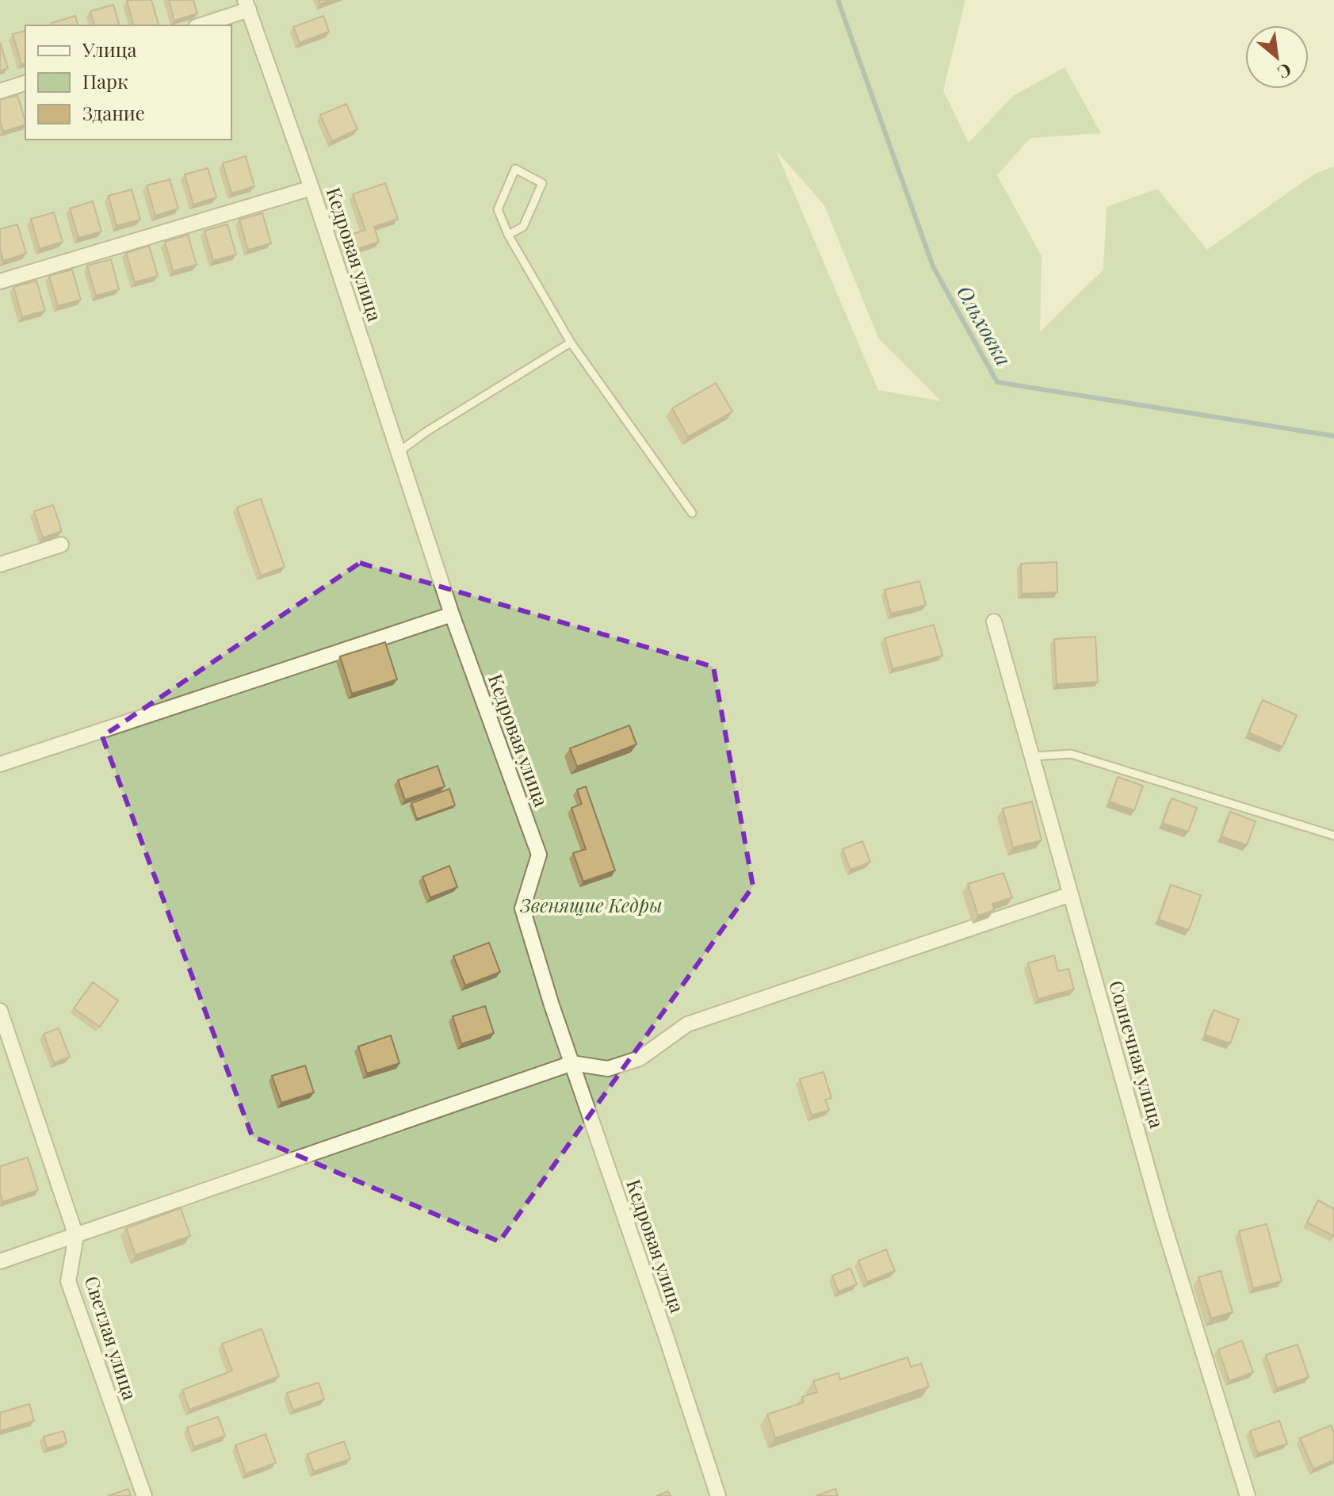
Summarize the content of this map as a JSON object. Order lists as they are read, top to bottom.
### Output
{
  "streets": {
    "street": ["Кедровая улица", "Солнечная улица", "Светлая улица"]
  },
  "water": ["Ольховка"],
  "parks": ["Звенящие Кедры"],
  "legend": ["Улица", "Парк", "Здание"],
  "north": "bottom right"
}
